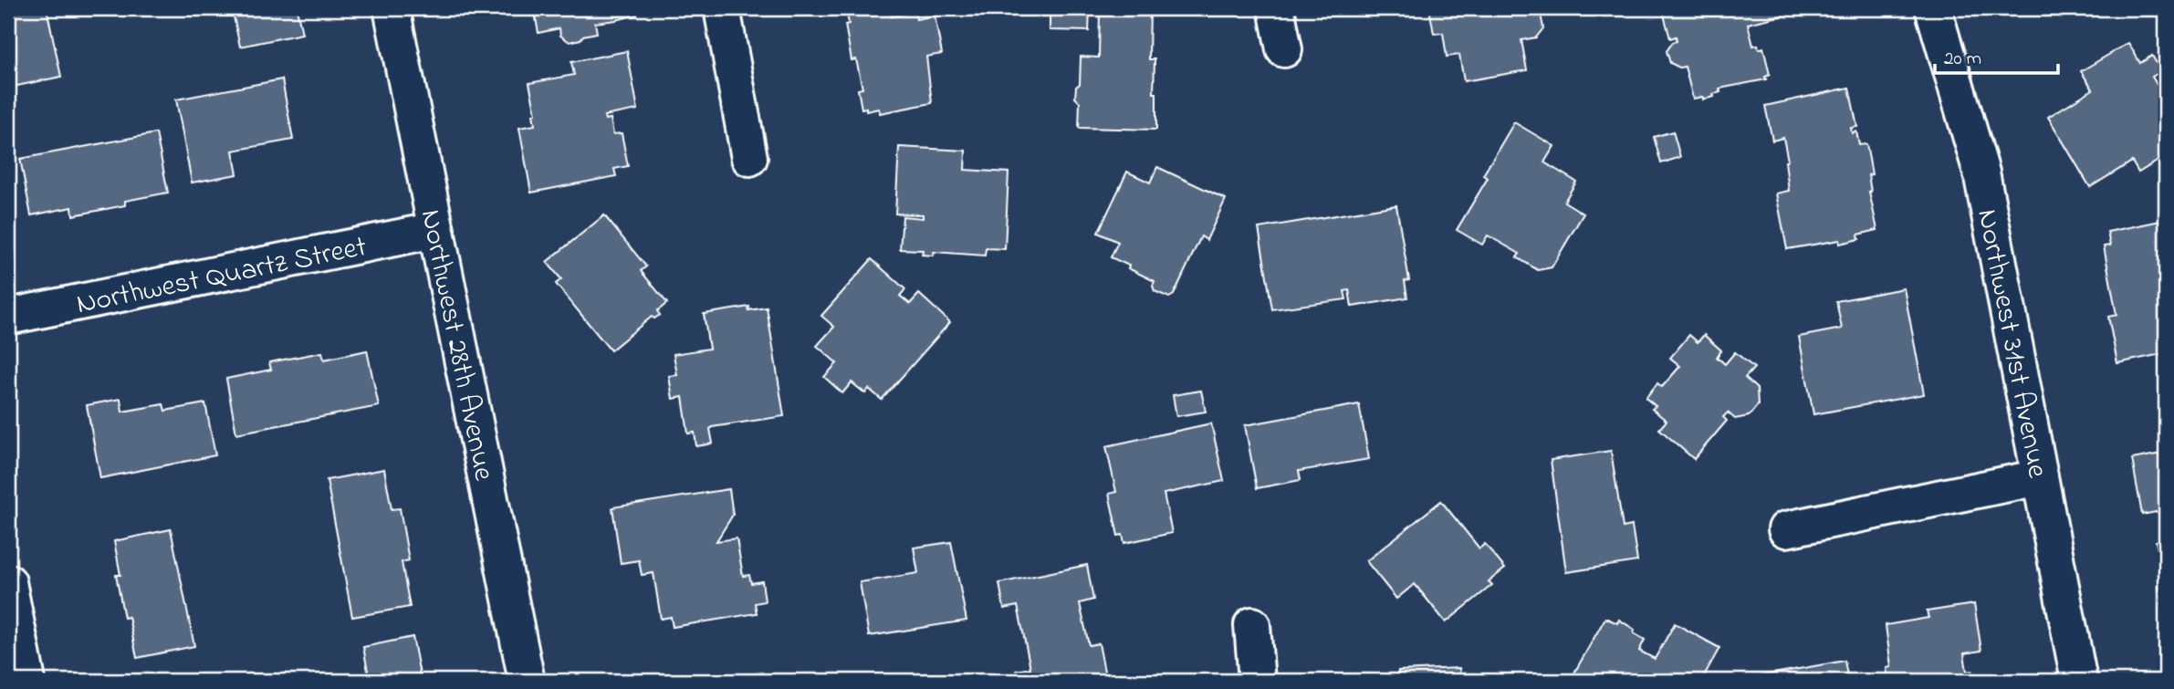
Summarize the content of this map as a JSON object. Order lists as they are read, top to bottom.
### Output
{
  "streets": {
    "street": ["Northwest Quartz Street", "Northwest 31st Avenue", "Northwest 28th Avenue"]
  },
  "crossings": [
    ["Northwest Quartz Street", "Northwest 28th Avenue"]
  ],
  "scale_bar": "20 m"
}
